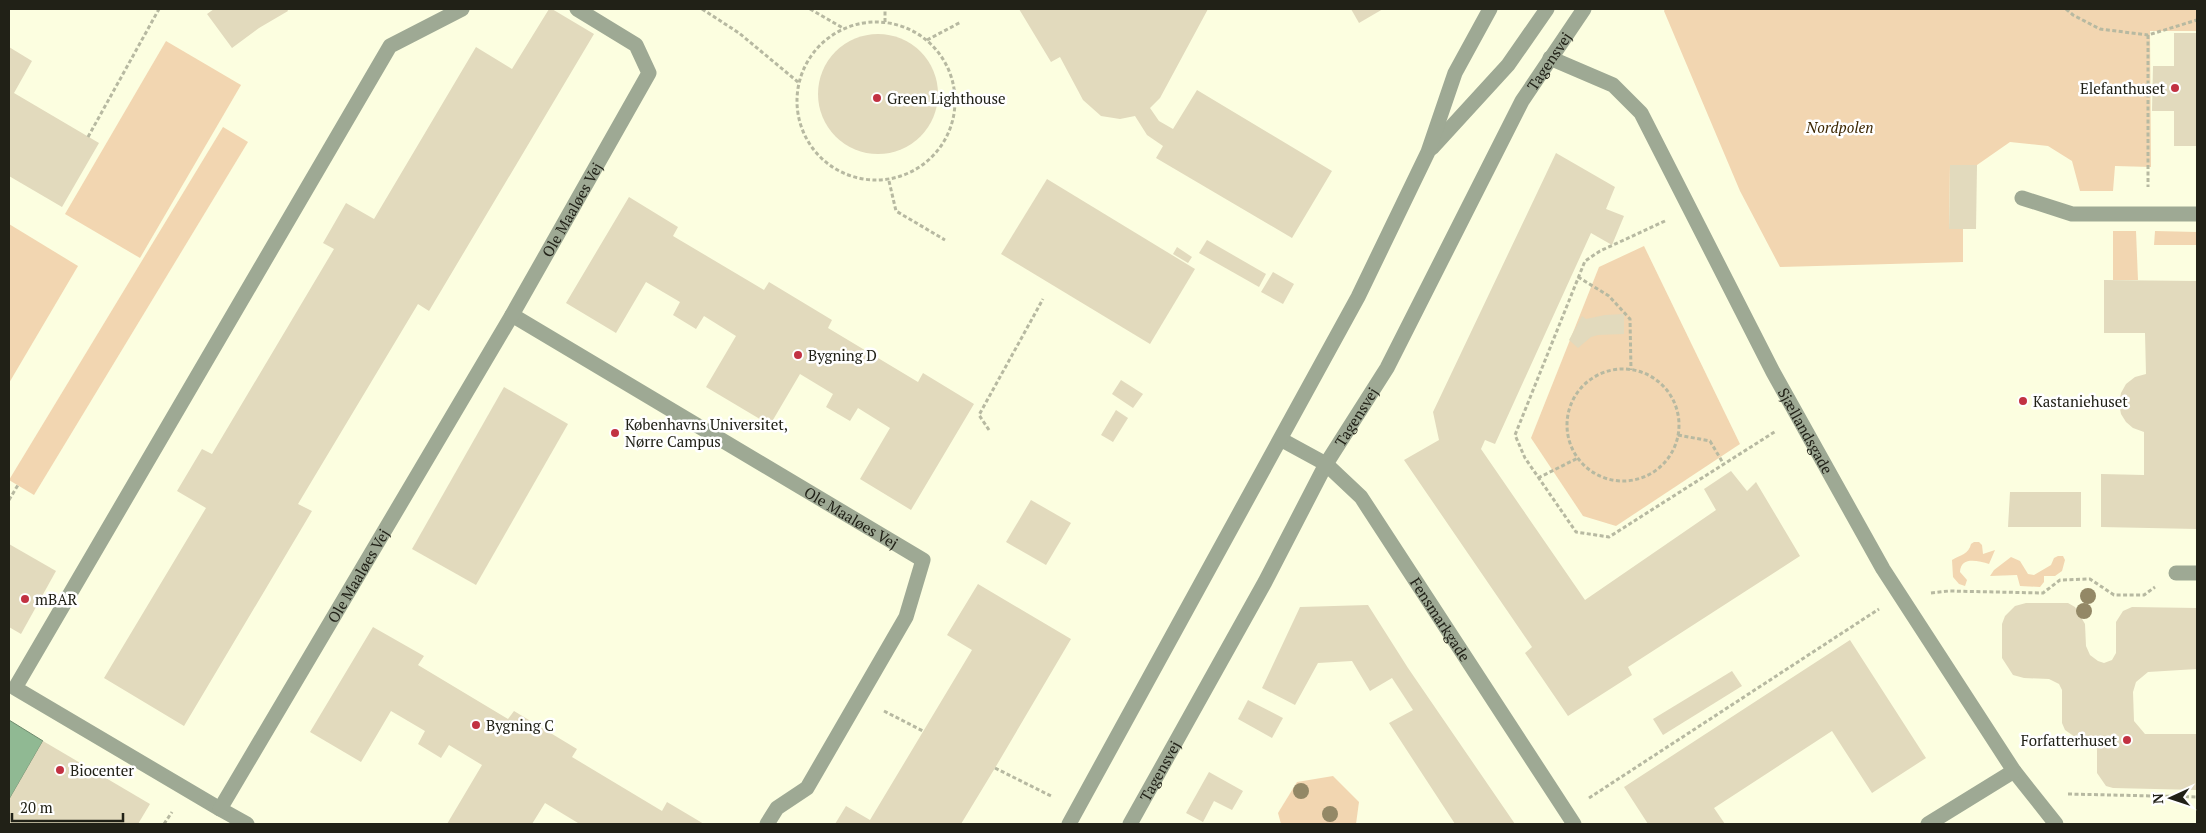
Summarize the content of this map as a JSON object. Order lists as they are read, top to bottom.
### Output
{
  "streets": {
    "street": [
      "Tagensvej",
      "Ole Maaløes Vej",
      "Sjællandsgade",
      "Fensmarkgade"
    ]
  },
  "crossings": [
    ["Tagensvej", "Sjællandsgade"],
    ["Tagensvej", "Fensmarkgade"]
  ],
  "parks": ["Nordpolen"],
  "places": [
    "Elefanthuset",
    "Green Lighthouse",
    "Bygning D",
    "Kastaniehuset",
    "Københavns Universitet, Nørre Campus",
    "mBAR",
    "Bygning C",
    "Forfatterhuset",
    "Biocenter"
  ],
  "scale_bar": "20 m",
  "north": "left"
}
